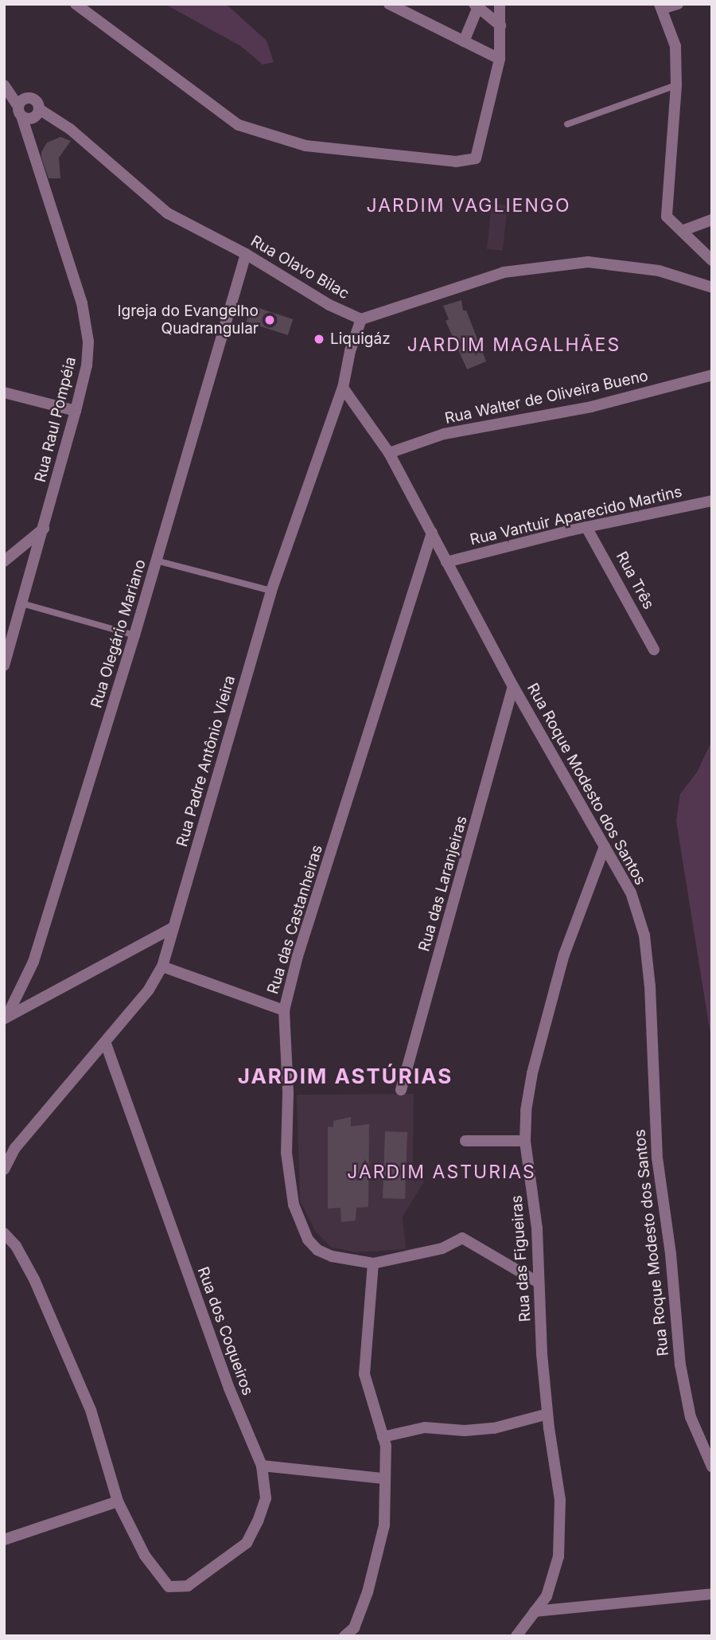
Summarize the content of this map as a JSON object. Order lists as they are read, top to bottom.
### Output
{
  "streets": {
    "street": [
      "Rua Olavo Bilac",
      "Rua Walter de Oliveira Bueno",
      "Rua Raul Pompéia",
      "Rua Vantuir Aparecido Martins",
      "Rua Três",
      "Rua Olegário Mariano",
      "Rua Padre Antônio Vieira",
      "Rua Roque Modesto dos Santos",
      "Rua das Laranjeiras",
      "Rua das Castanheiras",
      "Rua das Figueiras",
      "Rua dos Coqueiros"
    ]
  },
  "crossings": [
    ["Rua Olavo Bilac", "Rua Raul Pompéia"],
    ["Rua Olavo Bilac", "Rua Olegário Mariano"],
    ["Rua Olavo Bilac", "Rua Padre Antônio Vieira"],
    ["Rua Walter de Oliveira Bueno", "Rua Roque Modesto dos Santos"],
    ["Rua Vantuir Aparecido Martins", "Rua Três"],
    ["Rua Vantuir Aparecido Martins", "Rua Roque Modesto dos Santos"],
    ["Rua Padre Antônio Vieira", "Rua Roque Modesto dos Santos"],
    ["Rua Padre Antônio Vieira", "Rua dos Coqueiros"],
    ["Rua Roque Modesto dos Santos", "Rua das Laranjeiras"],
    ["Rua Roque Modesto dos Santos", "Rua das Castanheiras"],
    ["Rua Roque Modesto dos Santos", "Rua das Figueiras"],
    ["Rua das Castanheiras", "Rua das Figueiras"]
  ],
  "districts": [
    "JARDIM VAGLIENGO",
    "JARDIM MAGALHÃES",
    "JARDIM ASTÚRIAS",
    "JARDIM ASTURIAS"
  ],
  "places": ["Igreja do Evangelho Quadrangular", "Liquigáz"]
}
